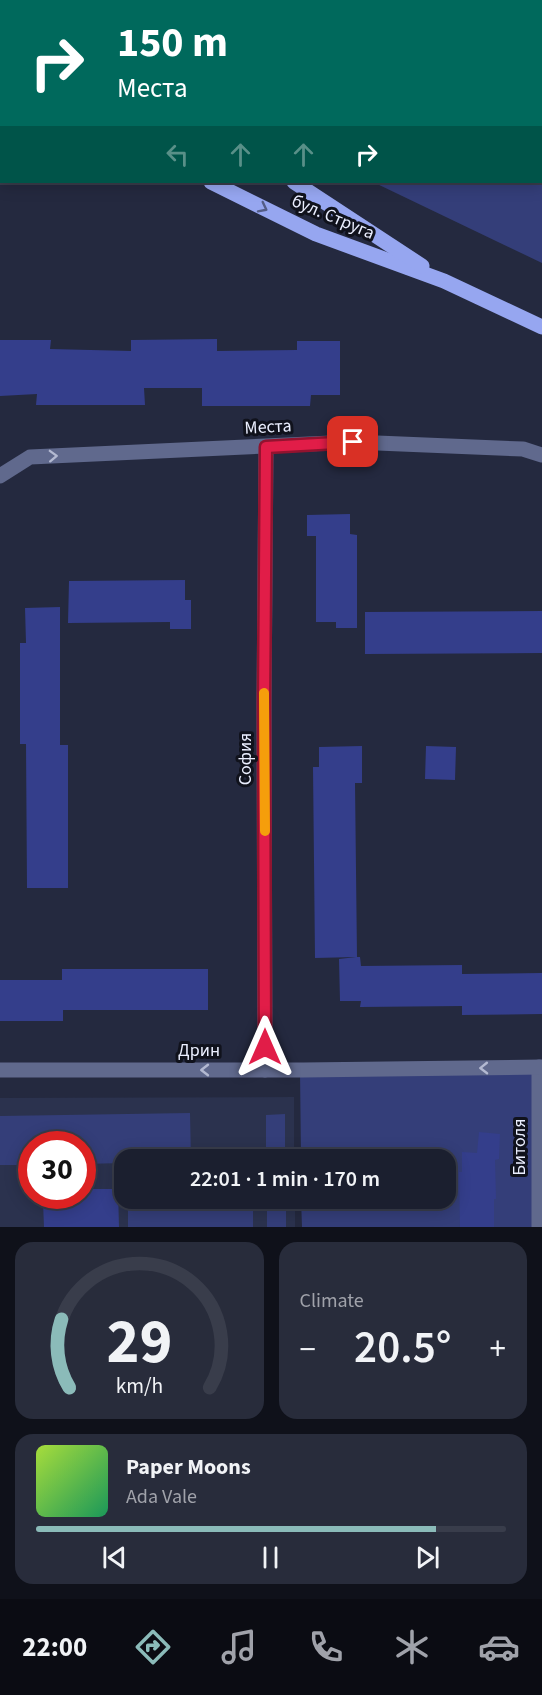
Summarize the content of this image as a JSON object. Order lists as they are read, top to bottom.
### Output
{
  "streets": {
    "main road": ["бул. Струга"],
    "street": [
      "Места",
      "София",
      "Дрин",
      "Битоля"
    ]
  },
  "crossings": [
    ["Места", "София"],
    ["София", "Дрин"],
    ["Дрин", "Битоля"]
  ],
  "one_way": ["Места", "Дрин"],
  "page": {
    "turn": ["150 m", "Места"],
    "limit": "30",
    "trip": "22:01 · 1 min · 170 m",
    "tile": "Climate",
    "heat": ["−", "20.5°", "+"],
    "song": ["Paper Moons", "Ada Vale"],
    "tabs": "22:00",
    "gauge": ["29", "km/h"]
  }
}
